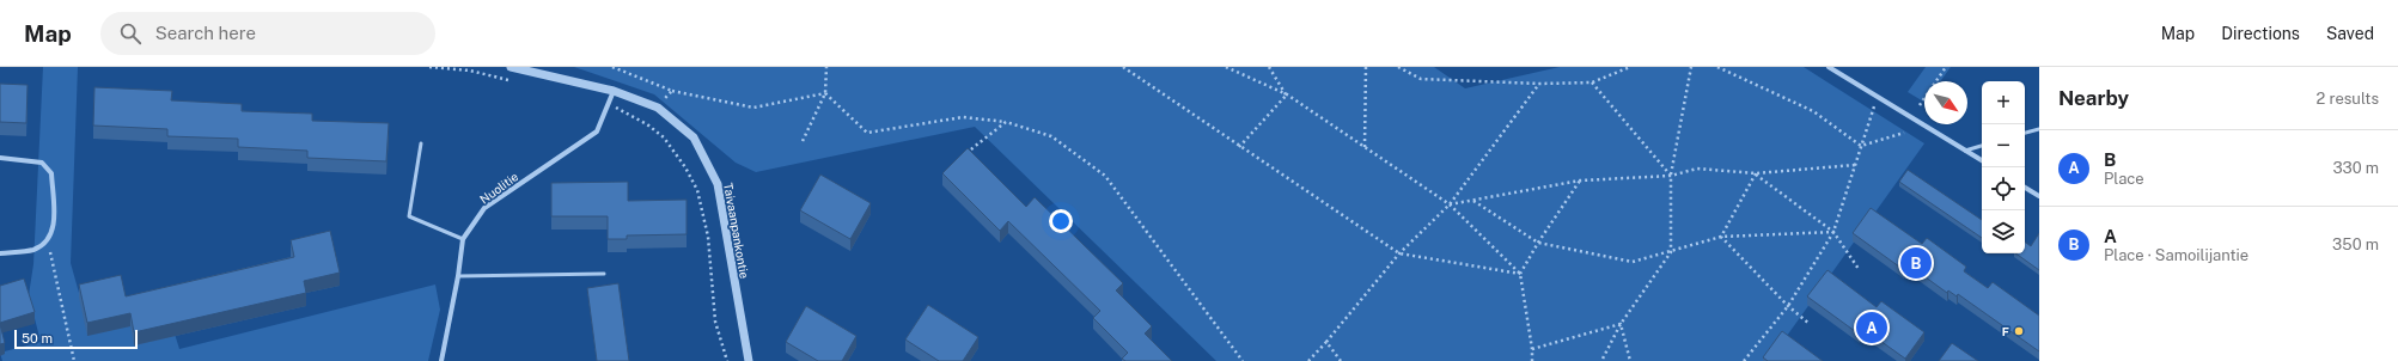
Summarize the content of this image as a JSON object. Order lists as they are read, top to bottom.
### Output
{
  "streets": {
    "street": ["Nuolitie", "Taivaanpankontie"]
  },
  "crossings": [
    ["Nuolitie", "Taivaanpankontie"]
  ],
  "places": ["F"],
  "scale_bar": "50 m",
  "north": "bottom right",
  "page": {
    "header": "Map",
    "search": "Search here",
    "nav": ["Map", "Directions", "Saved"],
    "heading": ["Nearby", "2 results"],
    "map_buttons": ["+", "−"],
    "list": [
      {
        "mark": "A",
        "name": "B",
        "note": "Place",
        "value": "330 m"
      },
      {
        "mark": "B",
        "name": "A",
        "note": "Place · Samoilijantie",
        "value": "350 m"
      }
    ],
    "pins": ["B", "A"],
    "scale": "50 m"
  }
}
